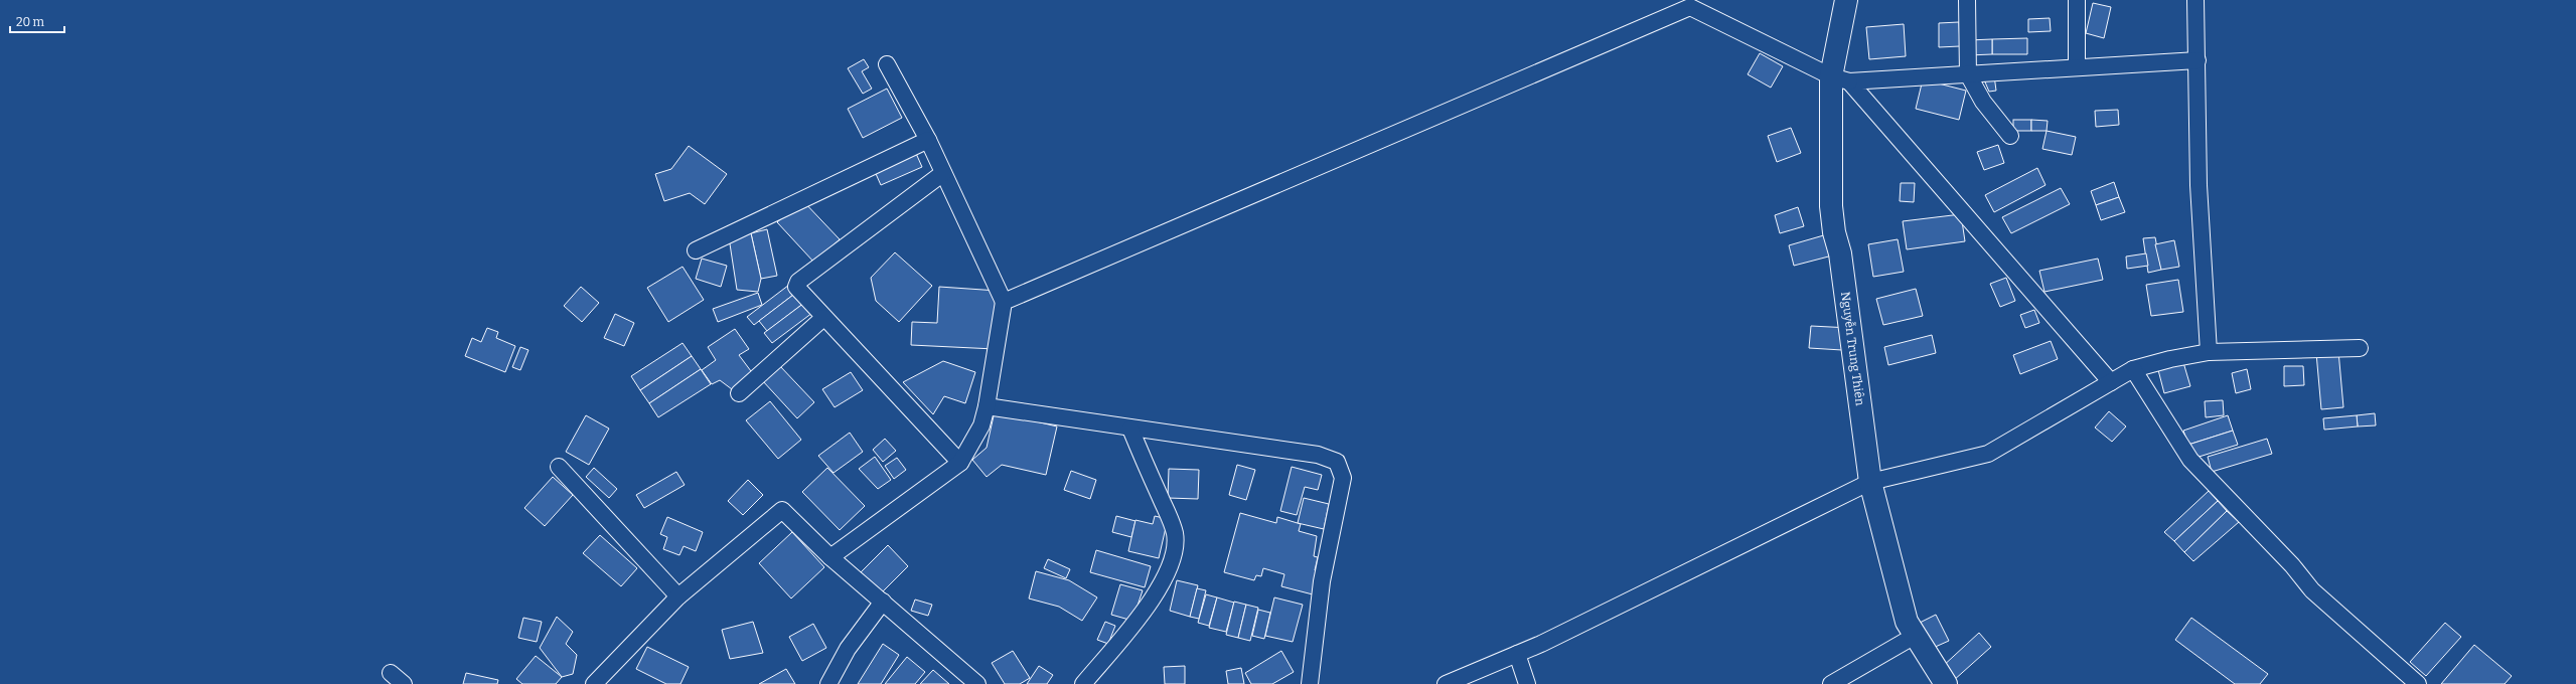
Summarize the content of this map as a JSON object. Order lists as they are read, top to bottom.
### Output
{
  "streets": {
    "street": ["Nguyễn Trung Thiên"]
  },
  "scale_bar": "20 m"
}
